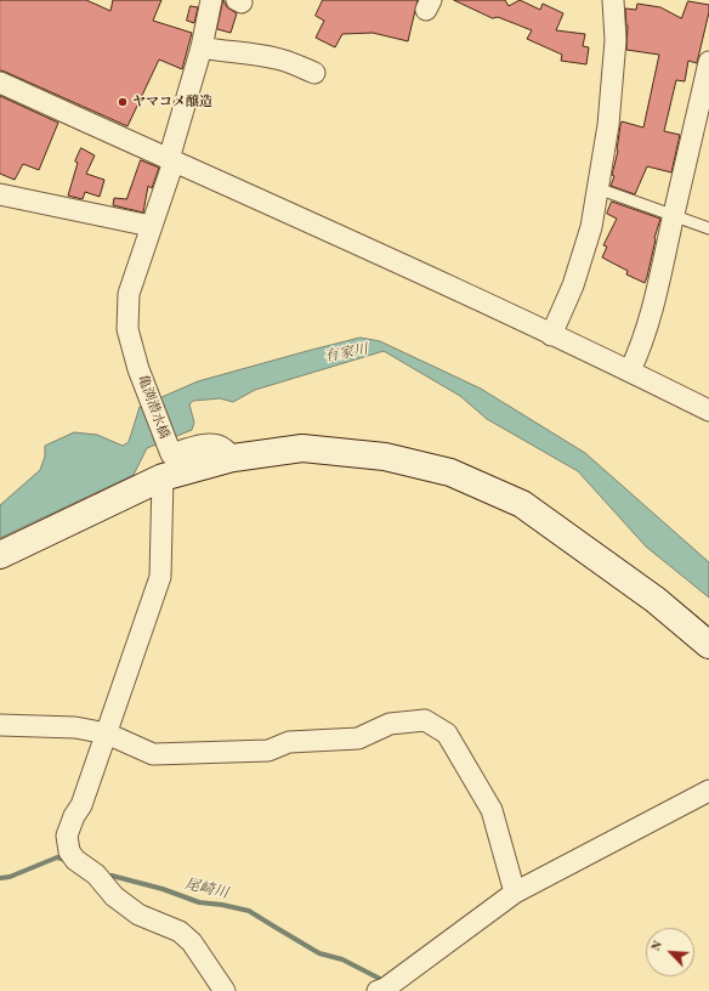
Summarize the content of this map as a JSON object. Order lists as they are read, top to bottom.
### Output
{
  "streets": {
    "street": ["亀渕潜水橋"]
  },
  "water": ["有家川", "尾崎川"],
  "places": ["ヤマコメ醸造"],
  "north": "top left"
}
